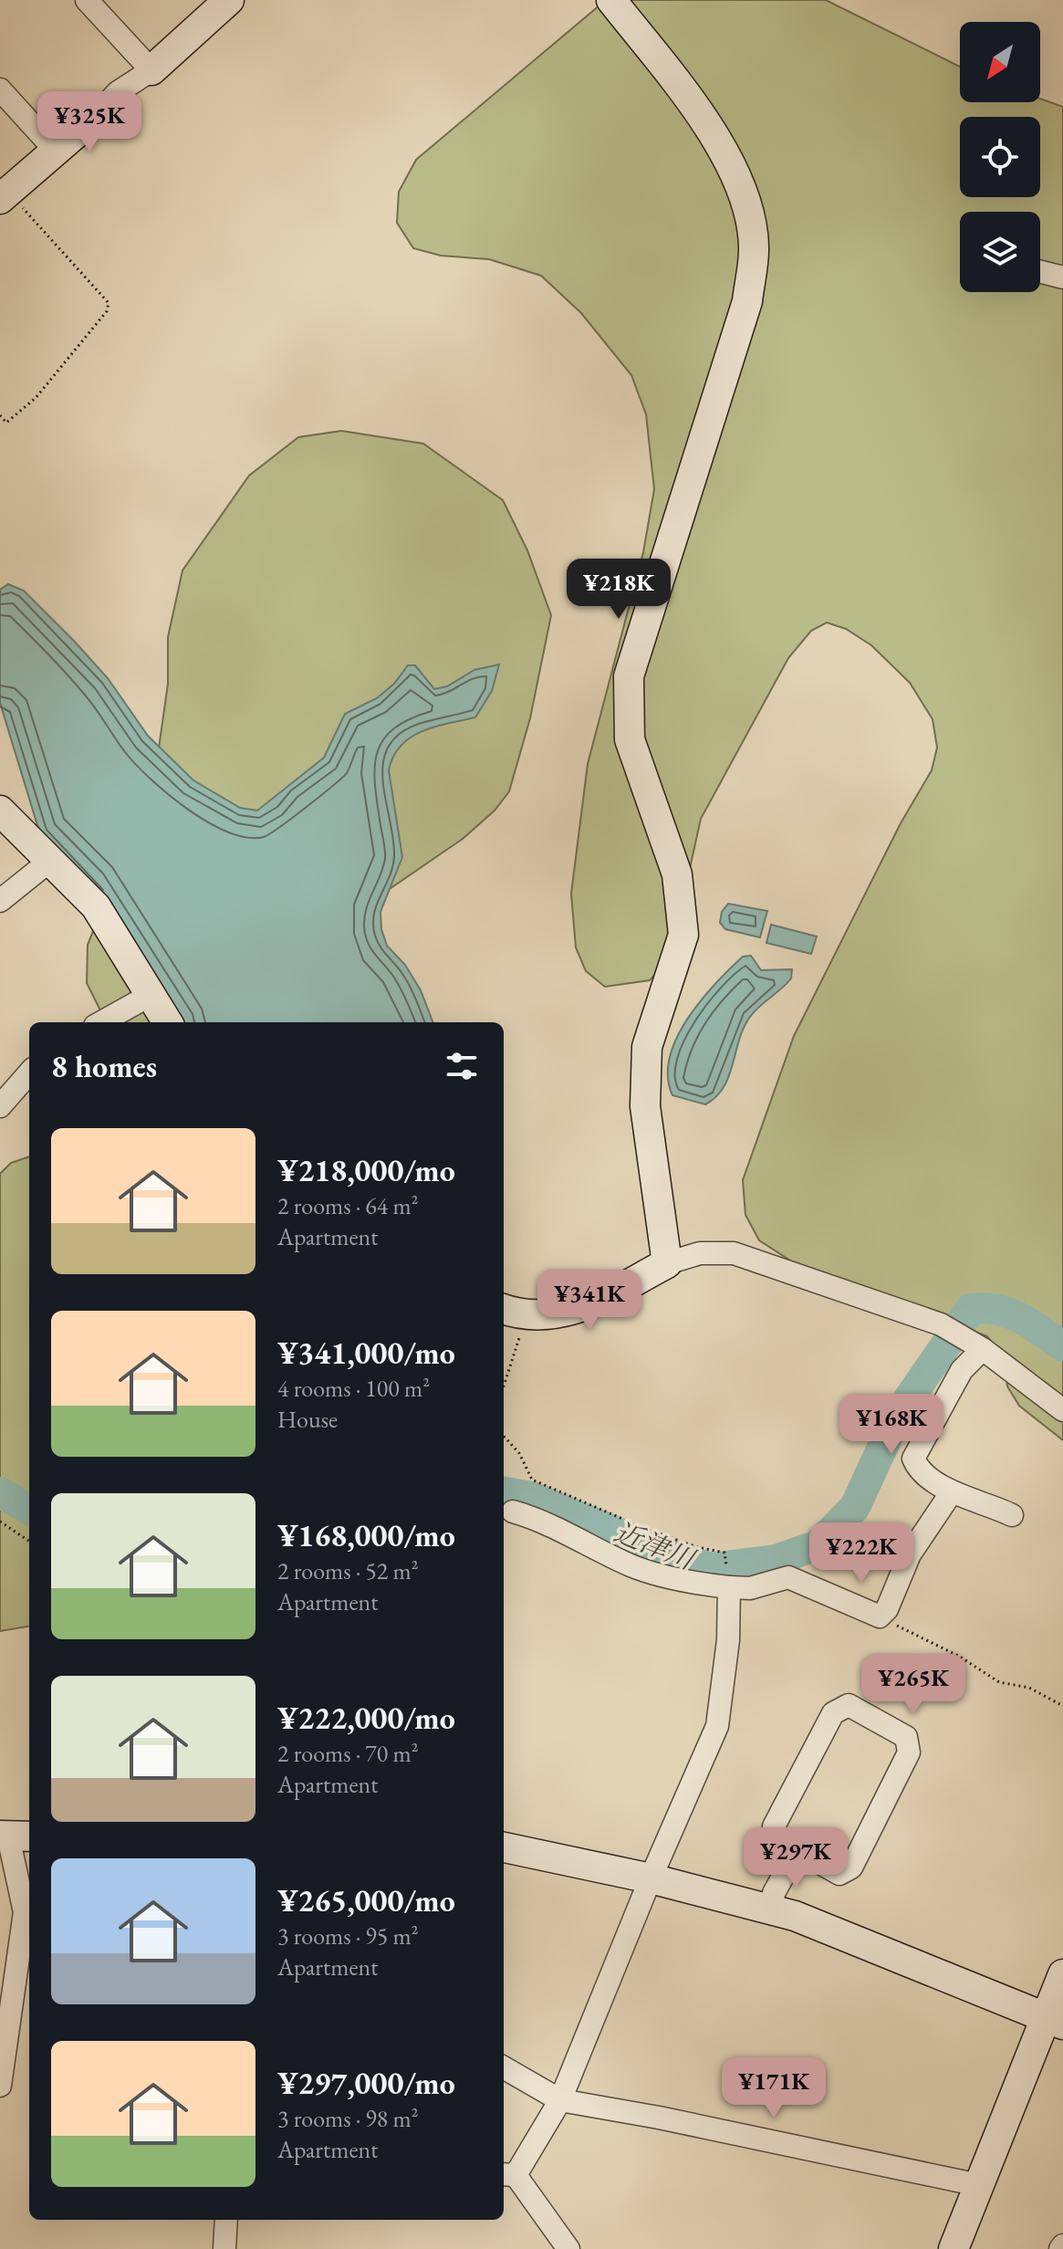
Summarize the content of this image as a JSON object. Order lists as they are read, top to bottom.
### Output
{
  "water": ["近津川"],
  "north": "bottom left",
  "page": {
    "price": [
      "¥325K",
      "¥218K",
      "¥341K",
      "¥168K",
      "¥222K",
      "¥265K",
      "¥297K",
      "¥171K"
    ],
    "heading": "8 homes",
    "list": [
      {
        "name": "¥218,000/mo",
        "note": "2 rooms · 64 m² · Apartment"
      },
      {
        "name": "¥341,000/mo",
        "note": "4 rooms · 100 m² · House"
      },
      {
        "name": "¥168,000/mo",
        "note": "2 rooms · 52 m² · Apartment"
      },
      {
        "name": "¥222,000/mo",
        "note": "2 rooms · 70 m² · Apartment"
      },
      {
        "name": "¥265,000/mo",
        "note": "3 rooms · 95 m² · Apartment"
      },
      {
        "name": "¥297,000/mo",
        "note": "3 rooms · 98 m² · Apartment"
      }
    ]
  }
}
